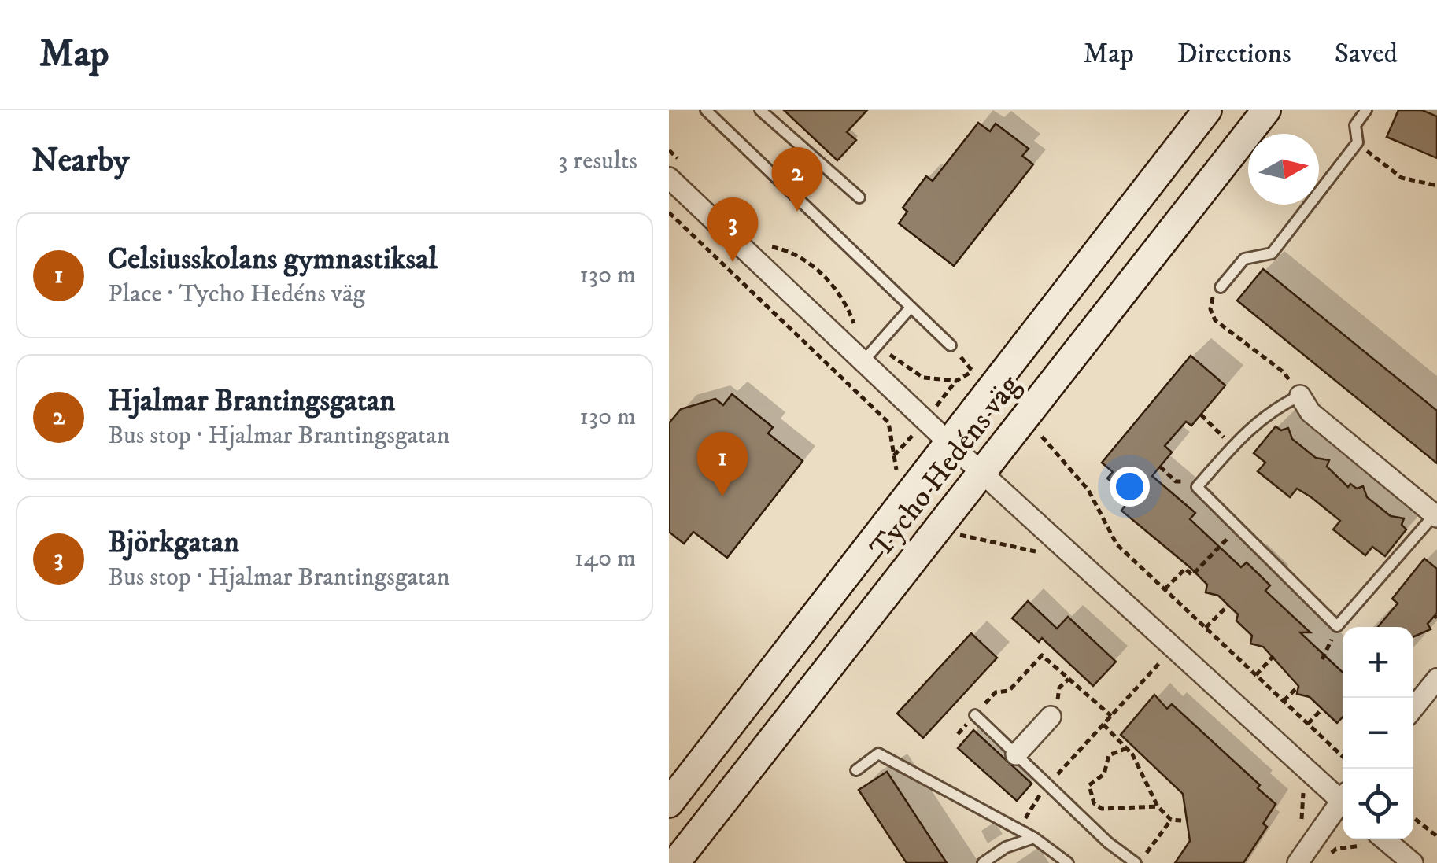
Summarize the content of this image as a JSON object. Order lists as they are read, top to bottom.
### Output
{
  "streets": {
    "main road": ["Tycho Hedéns väg"]
  },
  "north": "right",
  "page": {
    "header": "Map",
    "nav": ["Map", "Directions", "Saved"],
    "heading": ["Nearby", "3 results"],
    "pins": ["2", "3", "1"],
    "list": [
      {
        "mark": "1",
        "name": "Celsiusskolans gymnastiksal",
        "note": "Place · Tycho Hedéns väg",
        "value": "130 m"
      },
      {
        "mark": "2",
        "name": "Hjalmar Brantingsgatan",
        "note": "Bus stop · Hjalmar Brantingsgatan",
        "value": "130 m"
      },
      {
        "mark": "3",
        "name": "Björkgatan",
        "note": "Bus stop · Hjalmar Brantingsgatan",
        "value": "140 m"
      }
    ],
    "map_buttons": ["+", "−"]
  }
}
